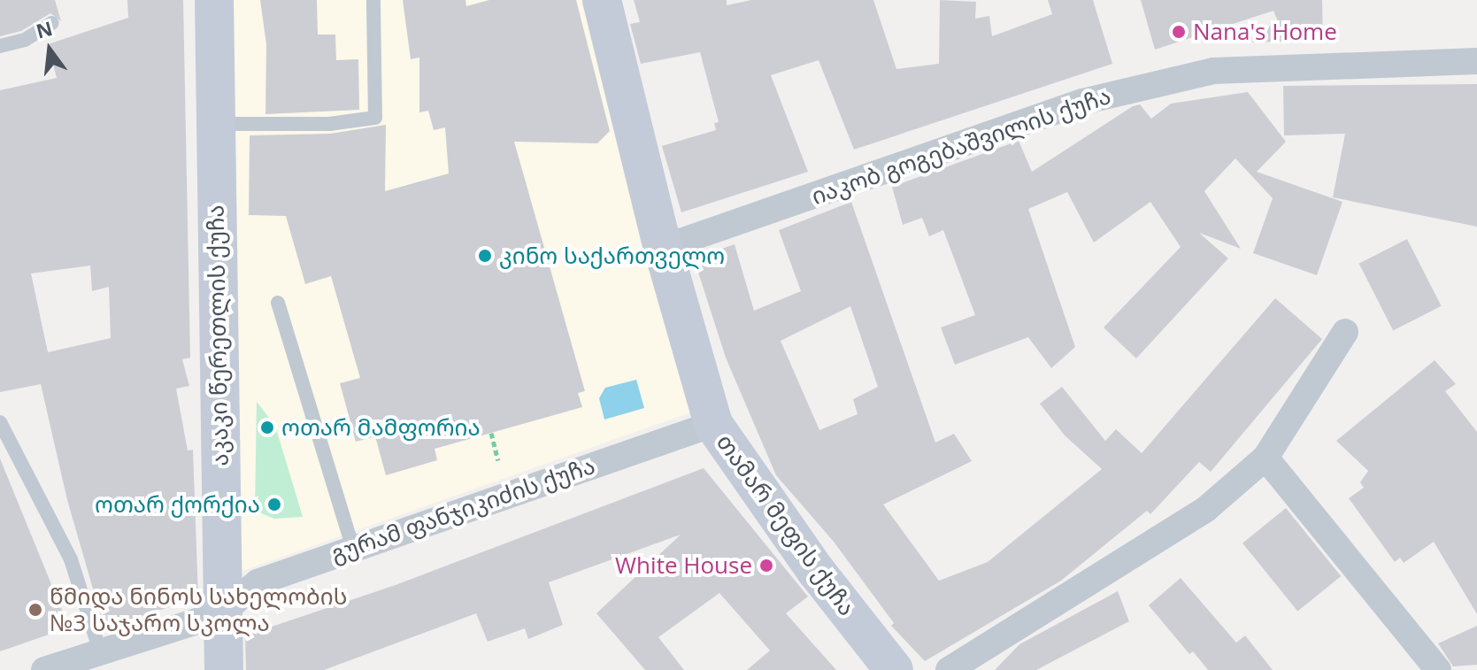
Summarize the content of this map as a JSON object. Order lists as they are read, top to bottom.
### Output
{
  "streets": {
    "main road": ["აკაკი წერეთლის ქუჩა", "თამარ მეფის ქუჩა"],
    "street": ["იაკობ გოგებაშვილის ქუჩა", "გურამ ფანჯიკიძის ქუჩა"]
  },
  "crossings": [
    ["იაკობ გოგებაშვილის ქუჩა", "თამარ მეფის ქუჩა"],
    ["აკაკი წერეთლის ქუჩა", "გურამ ფანჯიკიძის ქუჩა"],
    ["გურამ ფანჯიკიძის ქუჩა", "თამარ მეფის ქუჩა"]
  ],
  "places": [
    "Nana's Home",
    "კინო საქართველო",
    "ოთარ მამფორია",
    "ოთარ ქორქია",
    "White House",
    "წმიდა ნინოს სახელობის №3 საჯარო სკოლა"
  ],
  "north": "top"
}
